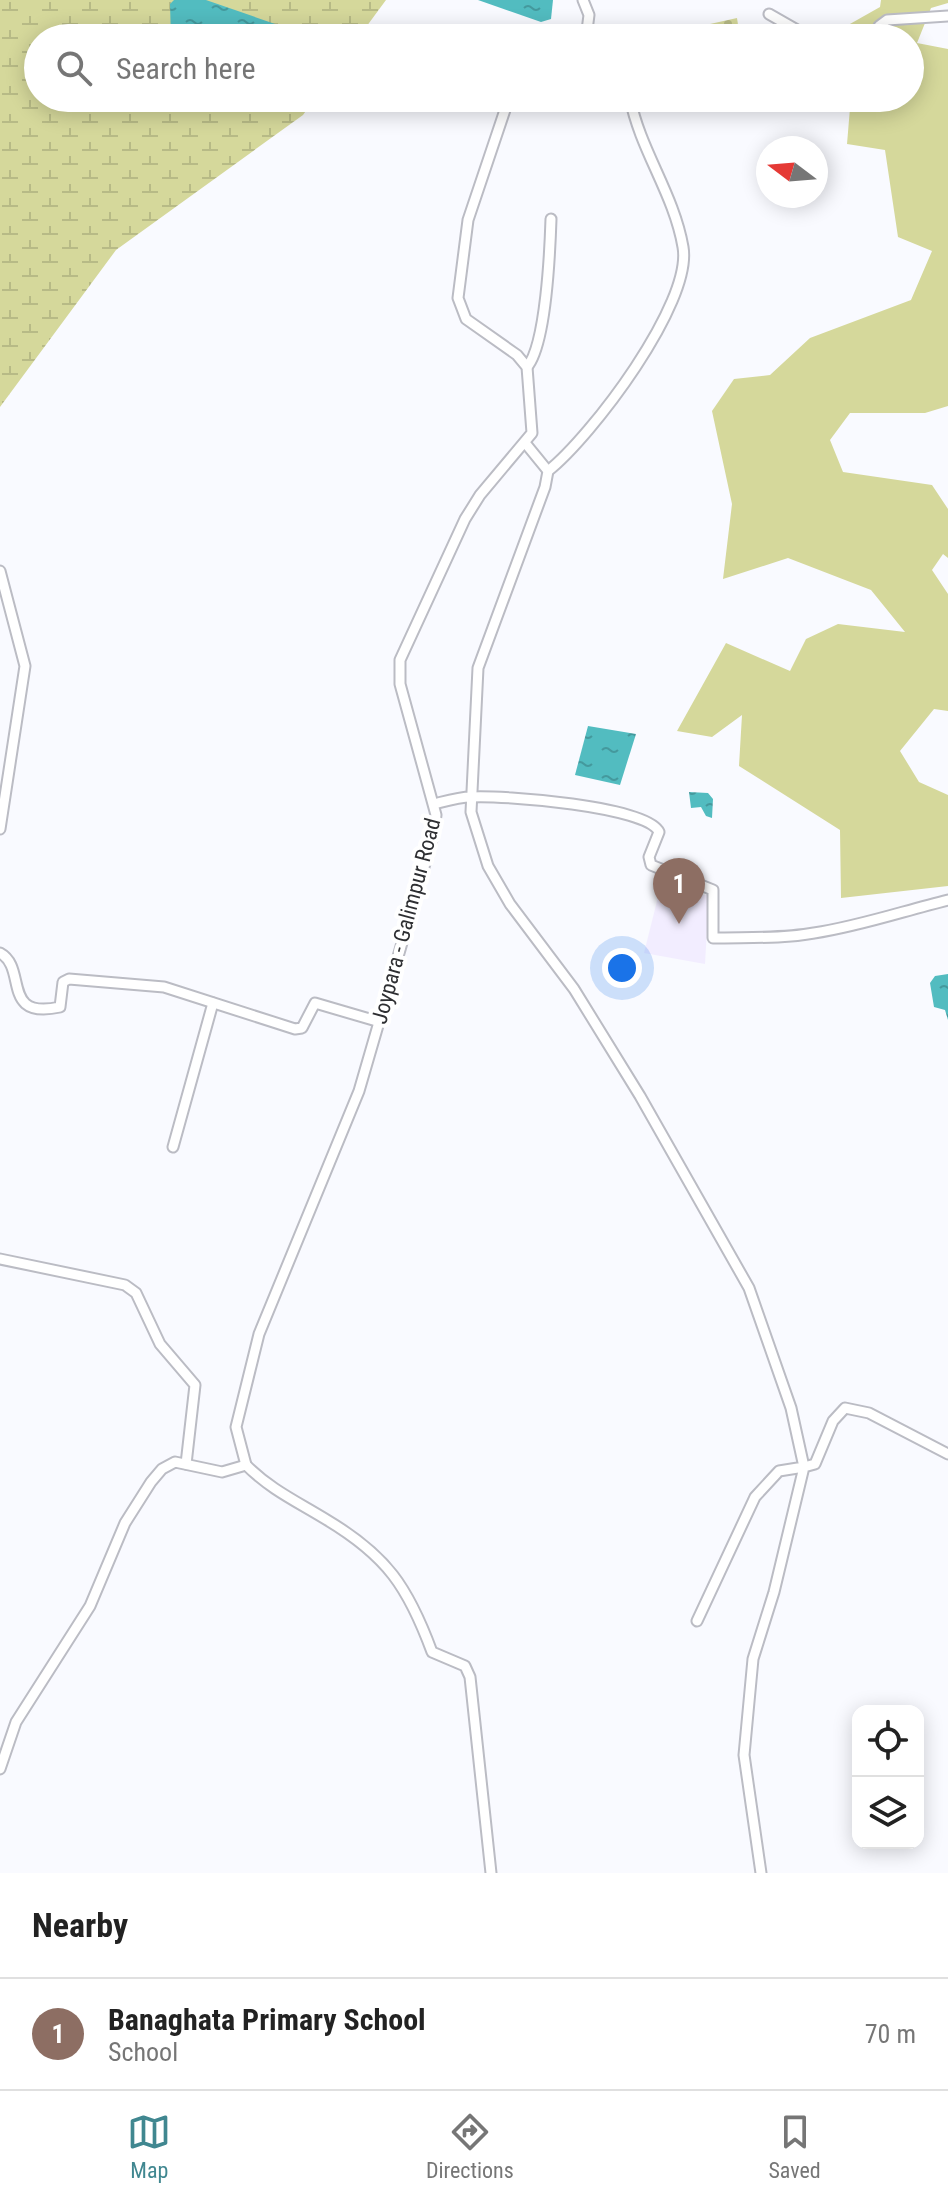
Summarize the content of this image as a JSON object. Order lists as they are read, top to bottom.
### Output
{
  "streets": {
    "street": ["Joypara - Galimpur Road"]
  },
  "north": "left",
  "page": {
    "search": "Search here",
    "pins": "1",
    "heading": "Nearby",
    "list": [
      {
        "mark": "1",
        "name": "Banaghata Primary School",
        "note": "School",
        "value": "70 m"
      }
    ],
    "nav": ["Map", "Directions", "Saved"]
  }
}
